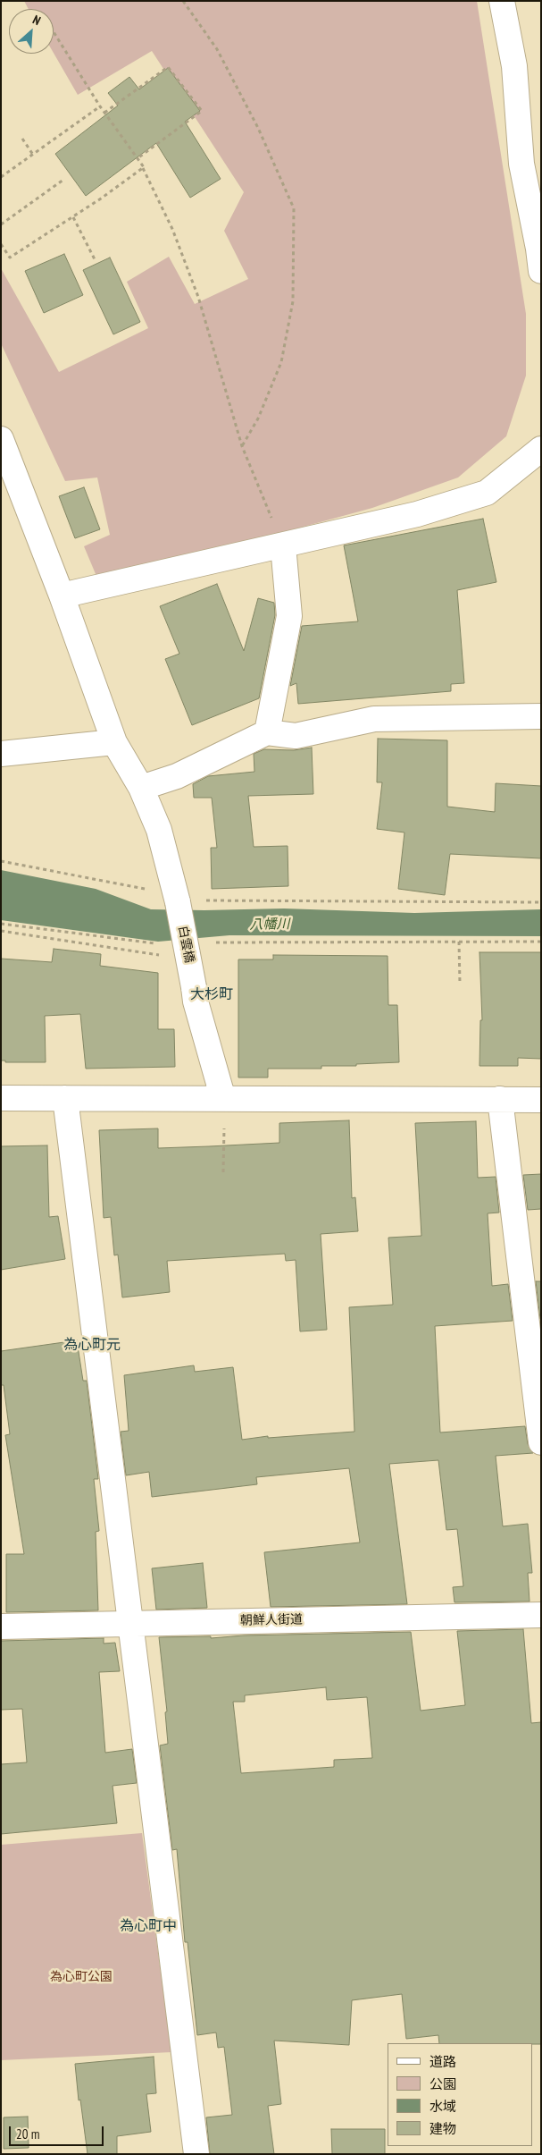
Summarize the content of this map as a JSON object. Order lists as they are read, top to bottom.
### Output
{
  "streets": {
    "street": ["白雲橋", "朝鮮人街道"]
  },
  "districts": ["大杉町", "為心町元", "為心町中"],
  "water": ["八幡川"],
  "parks": ["為心町公園"],
  "legend": [
    "道路",
    "公園",
    "水域",
    "建物"
  ],
  "scale_bar": "20 m",
  "north": "top right"
}
